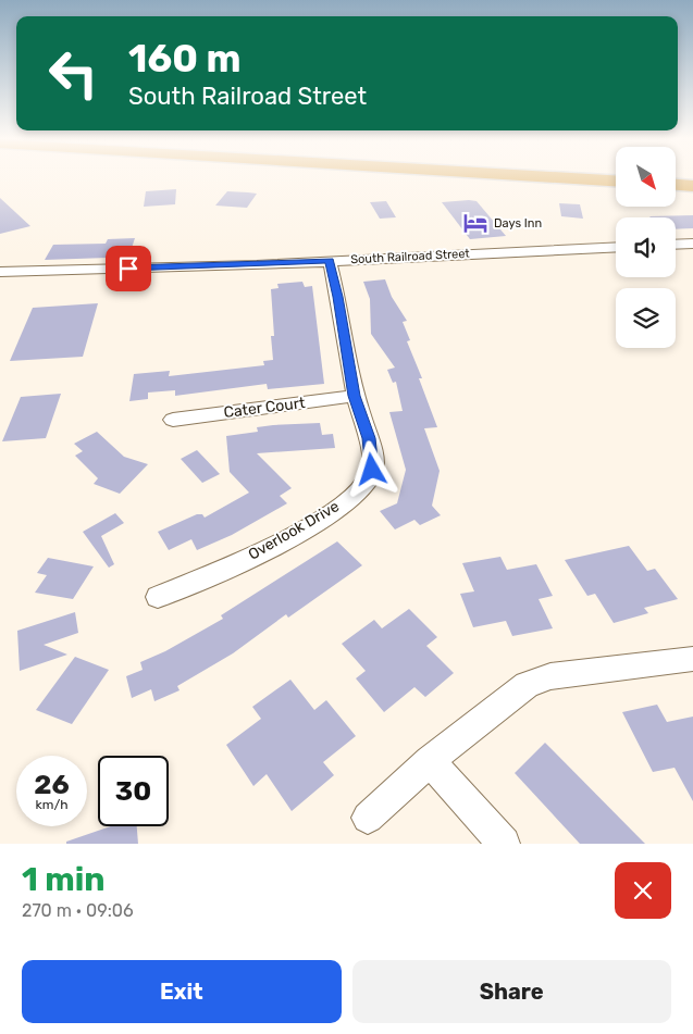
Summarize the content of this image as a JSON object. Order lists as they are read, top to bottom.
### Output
{
  "streets": {
    "street": ["South Railroad Street", "Cater Court", "Overlook Drive"]
  },
  "crossings": [
    ["South Railroad Street", "Overlook Drive"],
    ["Cater Court", "Overlook Drive"]
  ],
  "places": {
    "hotel": ["Days Inn"]
  },
  "north": "bottom right",
  "page": {
    "turn": ["160 m", "South Railroad Street"],
    "speed": "26 km/h",
    "limit": "30",
    "heading": ["1 min", "270 m · 09:06"],
    "buttons": ["Exit", "Share"]
  }
}
